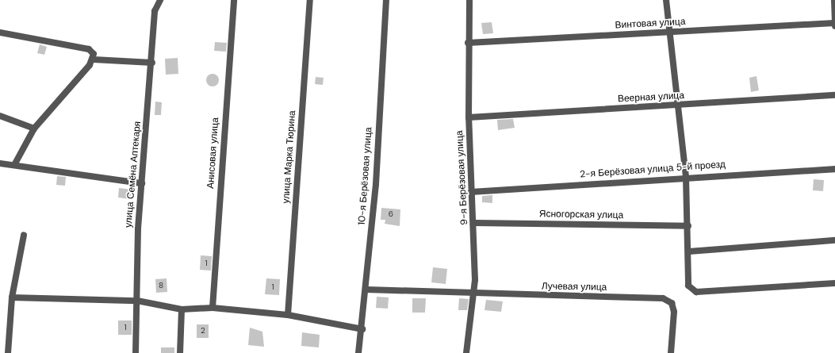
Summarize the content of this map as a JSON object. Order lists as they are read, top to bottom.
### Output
{
  "streets": {
    "street": [
      "Винтовая улица",
      "Веерная улица",
      "Анисовая улица",
      "улица Марка Тюрина",
      "2-я Берёзовая улица 5-й проезд",
      "улица Семёна Аптекаря",
      "10-я Берёзовая улица",
      "9-я Берёзовая улица",
      "Ясногорская улица",
      "Лучевая улица"
    ]
  },
  "crossings": [
    ["Винтовая улица", "9-я Берёзовая улица"],
    ["Веерная улица", "9-я Берёзовая улица"],
    ["2-я Берёзовая улица 5-й проезд", "9-я Берёзовая улица"],
    ["10-я Берёзовая улица", "Лучевая улица"],
    ["9-я Берёзовая улица", "Ясногорская улица"],
    ["9-я Берёзовая улица", "Лучевая улица"]
  ],
  "house_numbers": [
    "6",
    "1",
    "8",
    "1",
    "1",
    "2"
  ]
}
